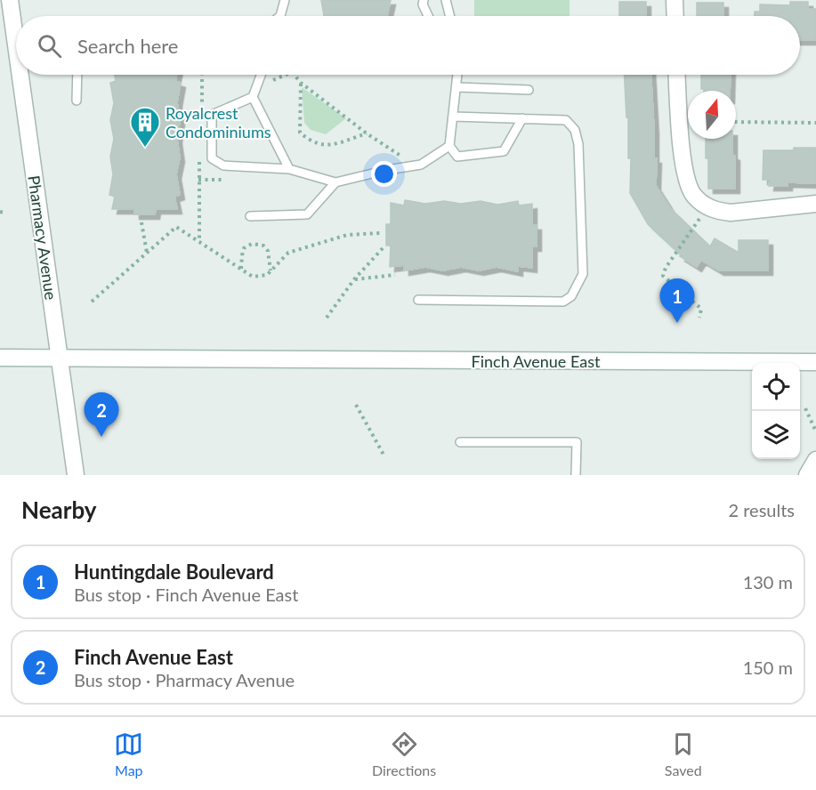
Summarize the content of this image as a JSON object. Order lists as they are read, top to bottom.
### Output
{
  "streets": {
    "main road": ["Pharmacy Avenue", "Finch Avenue East"]
  },
  "crossings": [
    ["Pharmacy Avenue", "Finch Avenue East"]
  ],
  "places": {
    "building": ["Royalcrest Condominiums"]
  },
  "north": "top",
  "page": {
    "search": "Search here",
    "pins": ["1", "2"],
    "heading": ["Nearby", "2 results"],
    "list": [
      {
        "mark": "1",
        "name": "Huntingdale Boulevard",
        "note": "Bus stop · Finch Avenue East",
        "value": "130 m"
      },
      {
        "mark": "2",
        "name": "Finch Avenue East",
        "note": "Bus stop · Pharmacy Avenue",
        "value": "150 m"
      }
    ],
    "nav": ["Map", "Directions", "Saved"]
  }
}
